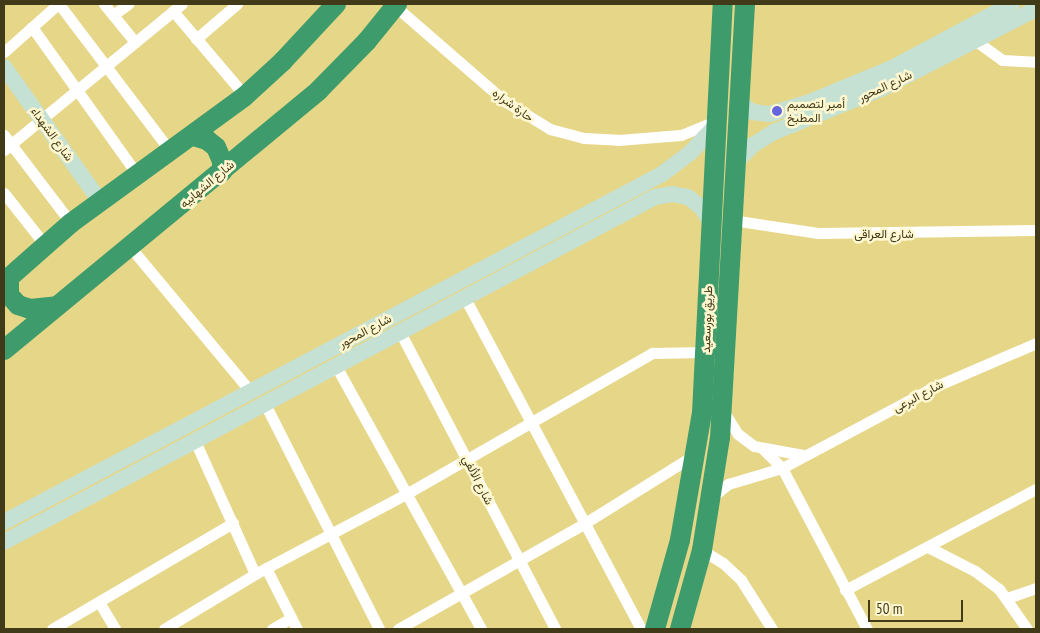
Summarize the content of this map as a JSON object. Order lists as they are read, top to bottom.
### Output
{
  "streets": {
    "highway": ["شارع الشهابيه", "طريق بورسعيد"],
    "main road": ["شارع المحور", "شارع الشهداء"],
    "street": [
      "حارة شراره",
      "شارع العراقى",
      "شارع البرعى",
      "شارع الألفي"
    ]
  },
  "crossings": [
    ["شارع المحور", "حارة شراره"],
    ["شارع المحور", "طريق بورسعيد"],
    ["شارع المحور", "شارع الألفي"],
    ["حارة شراره", "شارع الشهابيه"],
    ["حارة شراره", "طريق بورسعيد"],
    ["شارع العراقى", "طريق بورسعيد"],
    ["طريق بورسعيد", "شارع البرعى"]
  ],
  "places": ["أمير لتصميم المطبخ"],
  "scale_bar": "50 m"
}
